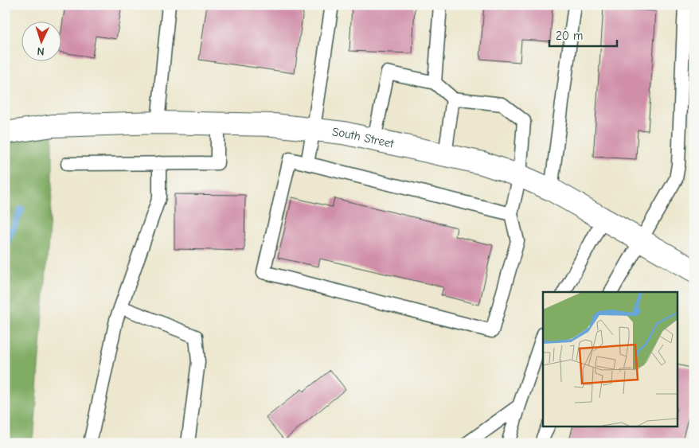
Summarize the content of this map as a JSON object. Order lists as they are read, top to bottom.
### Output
{
  "streets": {
    "street": ["South Street"]
  },
  "scale_bar": "20 m",
  "north": "bottom"
}
